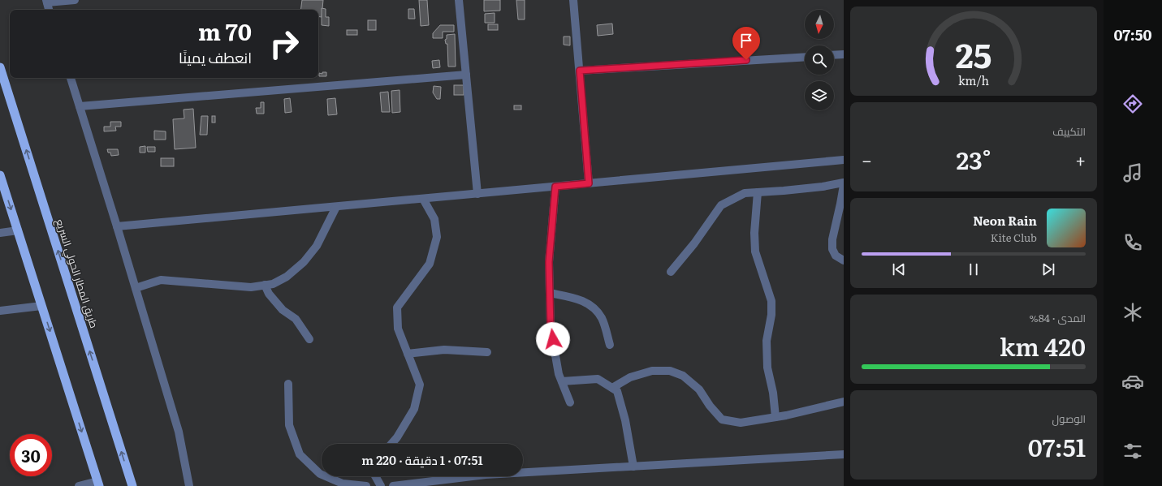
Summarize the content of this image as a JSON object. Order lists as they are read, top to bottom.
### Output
{
  "streets": {
    "highway": ["طريق المطار الحولي السريع"]
  },
  "north": "bottom",
  "page": {
    "tabs": "07:50",
    "turn": ["70 m", "انعطف يمينًا"],
    "tile": [
      "التكييف",
      ["المدى · 84%", "420 km"],
      ["الوصول", "07:51"]
    ],
    "heat": ["−", "23°", "+"],
    "song": ["Neon Rain", "Kite Club"],
    "limit": "30",
    "trip": "07:51 · 1 دقيقة · 220 m",
    "gauge": ["25", "km/h"]
  }
}
